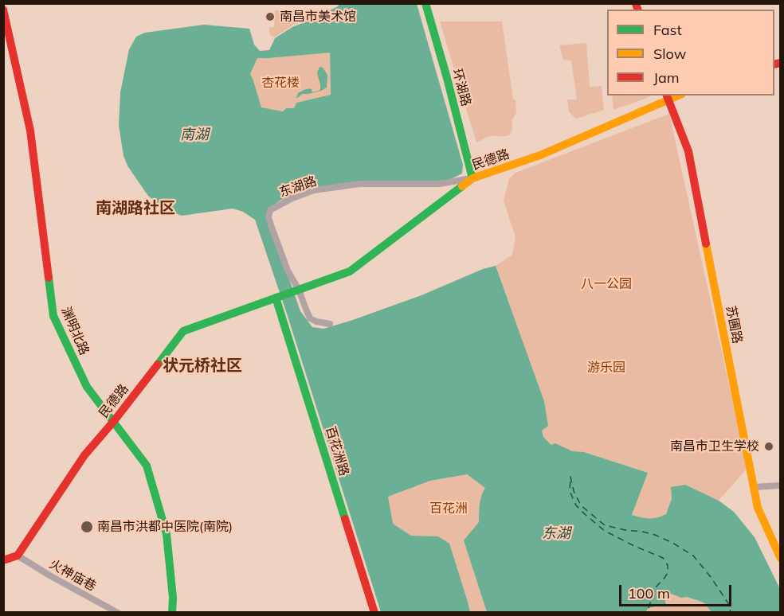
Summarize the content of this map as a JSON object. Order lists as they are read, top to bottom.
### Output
{
  "streets": {
    "main road": [
      "环湖路",
      "民德路",
      "苏圃路",
      "渊明北路",
      "百花洲路"
    ],
    "street": ["东湖路", "火神庙巷"]
  },
  "crossings": [
    ["环湖路", "民德路"],
    ["环湖路", "东湖路"],
    ["民德路", "东湖路"],
    ["民德路", "苏圃路"],
    ["民德路", "渊明北路"],
    ["民德路", "百花洲路"],
    ["民德路", "火神庙巷"]
  ],
  "districts": ["南湖路社区", "状元桥社区"],
  "water": ["南湖", "东湖"],
  "parks": [
    "杏花楼",
    "八一公园",
    "游乐园",
    "百花洲"
  ],
  "places": ["南昌市美术馆", "南昌市卫生学校", "南昌市洪都中医院(南院)"],
  "legend": ["Fast", "Slow", "Jam"],
  "scale_bar": "100 m"
}
